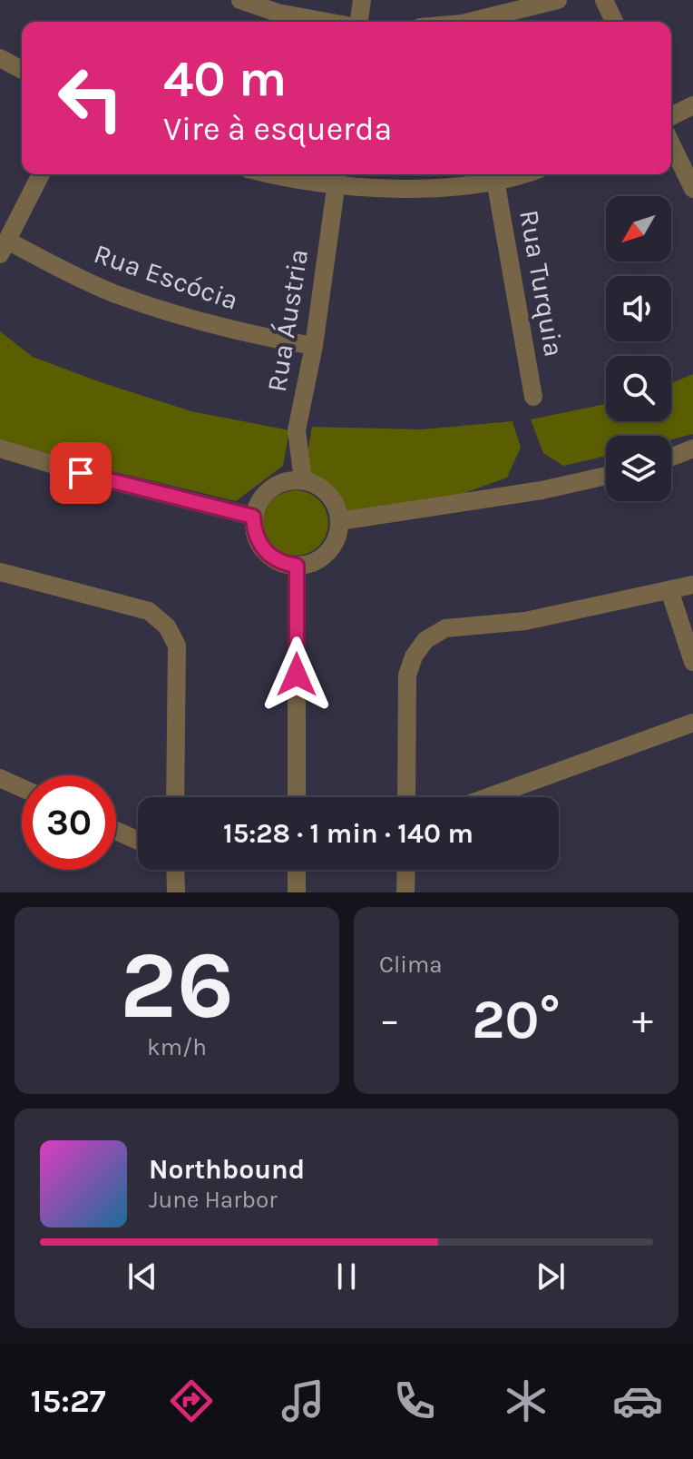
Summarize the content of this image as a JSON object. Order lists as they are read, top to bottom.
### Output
{
  "streets": {
    "street": ["Rua Escócia", "Rua Turquia", "Rua Áustria"]
  },
  "crossings": [
    ["Rua Escócia", "Rua Áustria"]
  ],
  "north": "bottom left",
  "page": {
    "turn": ["40 m", "Vire à esquerda"],
    "limit": "30",
    "trip": "15:28 · 1 min · 140 m",
    "tile": [
      ["26", "km/h"],
      "Clima"
    ],
    "heat": ["−", "20°", "+"],
    "song": ["Northbound", "June Harbor"],
    "tabs": "15:27"
  }
}
